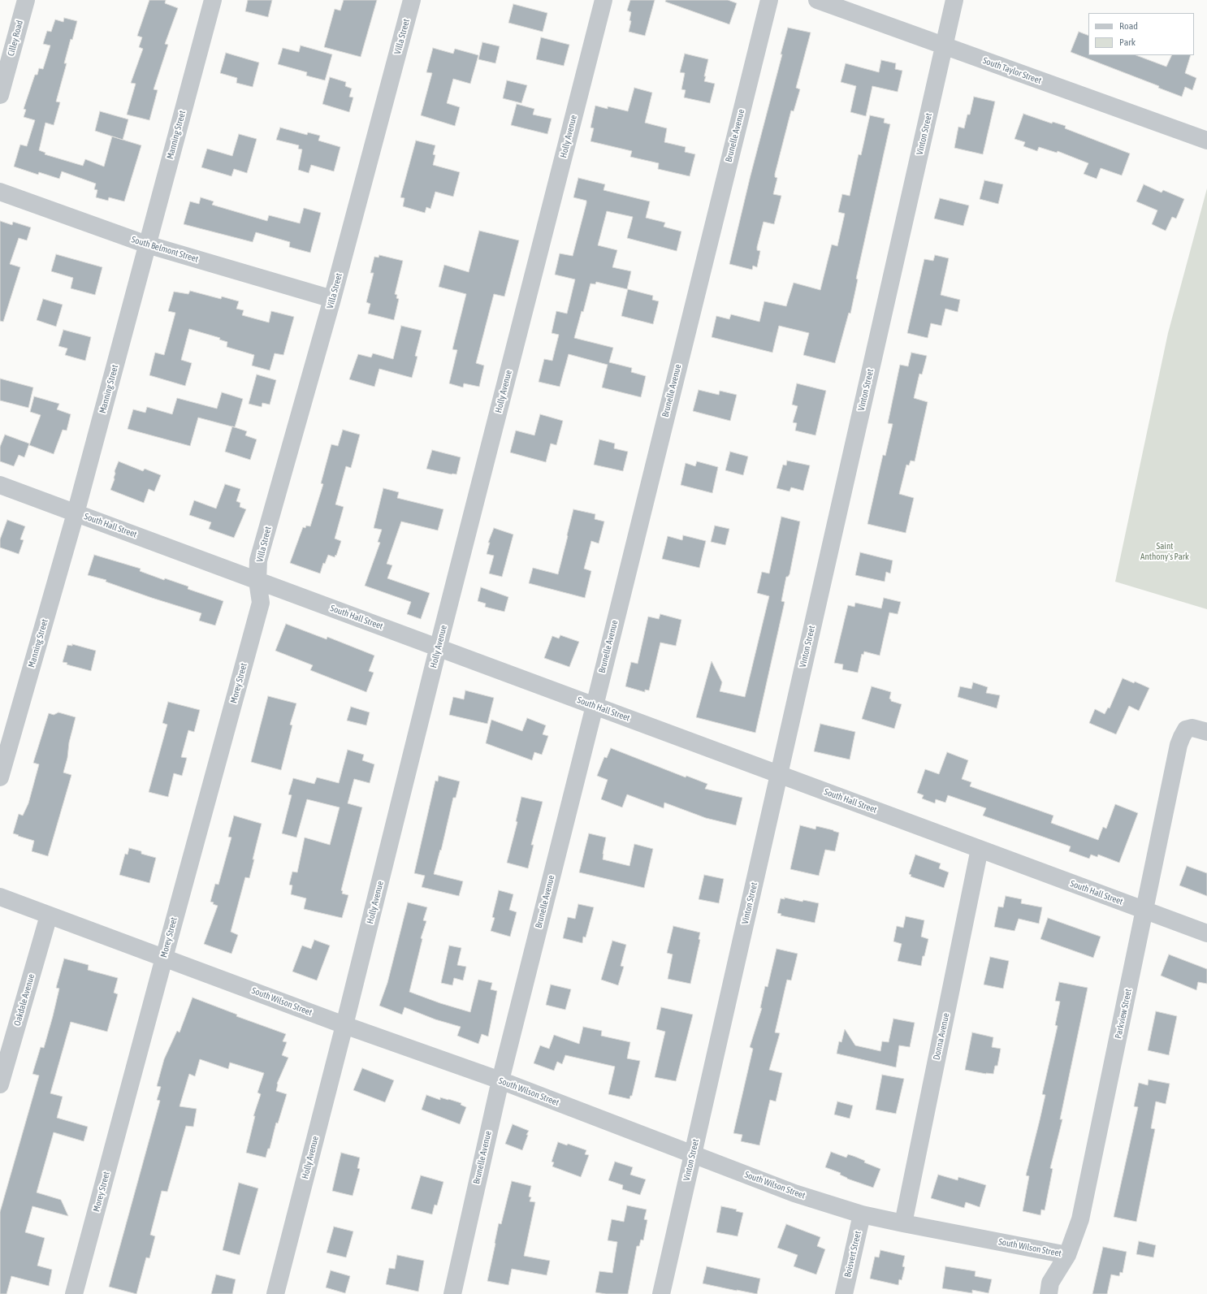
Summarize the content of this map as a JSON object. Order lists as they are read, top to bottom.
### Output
{
  "streets": {
    "street": [
      "Villa Street",
      "Cilley Road",
      "South Taylor Street",
      "Vinton Street",
      "Manning Street",
      "Brunelle Avenue",
      "Holly Avenue",
      "South Belmont Street",
      "South Hall Street",
      "Morey Street",
      "Oakdale Avenue",
      "South Wilson Street",
      "Parkview Street",
      "Donna Avenue",
      "Boisvert Street"
    ]
  },
  "crossings": [
    ["Villa Street", "South Belmont Street"],
    ["Villa Street", "South Hall Street"],
    ["Villa Street", "Morey Street"],
    ["South Taylor Street", "Vinton Street"],
    ["Vinton Street", "South Hall Street"],
    ["Vinton Street", "South Wilson Street"],
    ["Manning Street", "South Belmont Street"],
    ["Manning Street", "South Hall Street"],
    ["Brunelle Avenue", "South Hall Street"],
    ["Brunelle Avenue", "South Wilson Street"],
    ["Holly Avenue", "South Hall Street"],
    ["Holly Avenue", "South Wilson Street"],
    ["South Hall Street", "Morey Street"],
    ["South Hall Street", "Parkview Street"],
    ["South Hall Street", "Donna Avenue"],
    ["Morey Street", "South Wilson Street"],
    ["Oakdale Avenue", "South Wilson Street"],
    ["South Wilson Street", "Parkview Street"],
    ["South Wilson Street", "Donna Avenue"],
    ["South Wilson Street", "Boisvert Street"]
  ],
  "parks": ["Saint Anthony's Park"],
  "legend": ["Road", "Park"]
}
